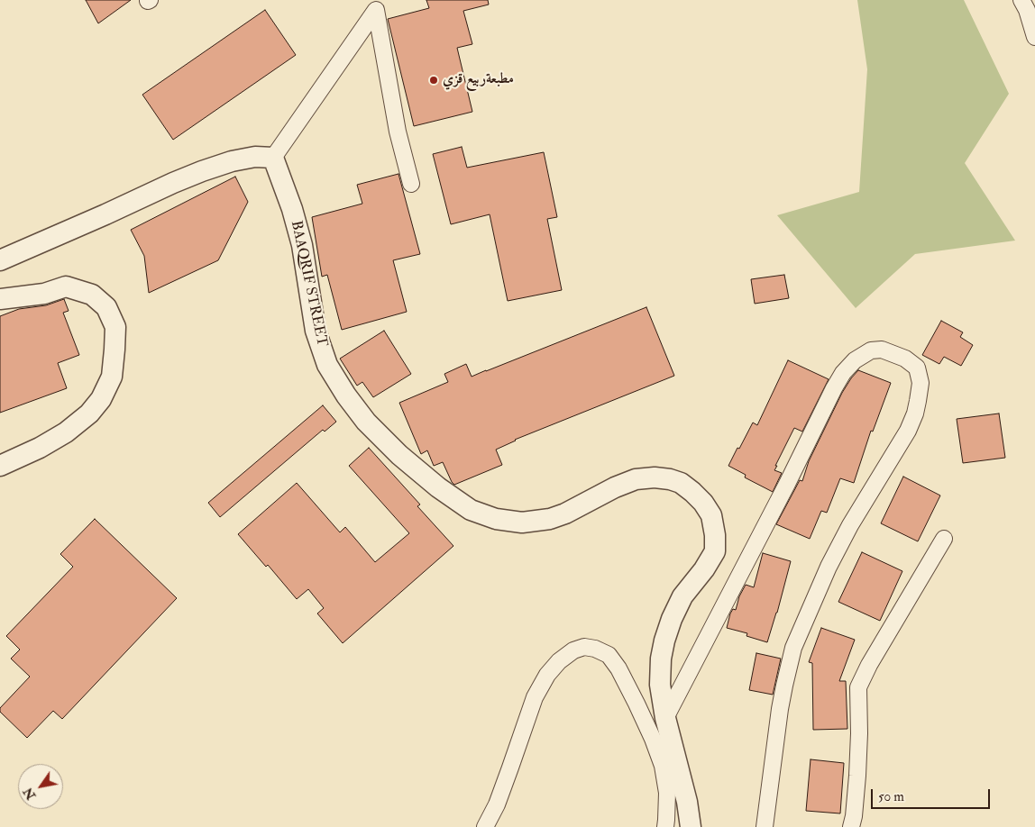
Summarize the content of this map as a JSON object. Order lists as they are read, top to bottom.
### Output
{
  "streets": {
    "street": ["BAAQRIF STREET"]
  },
  "places": ["مطبعةربيع قزي"],
  "scale_bar": "50 m",
  "north": "bottom left"
}
